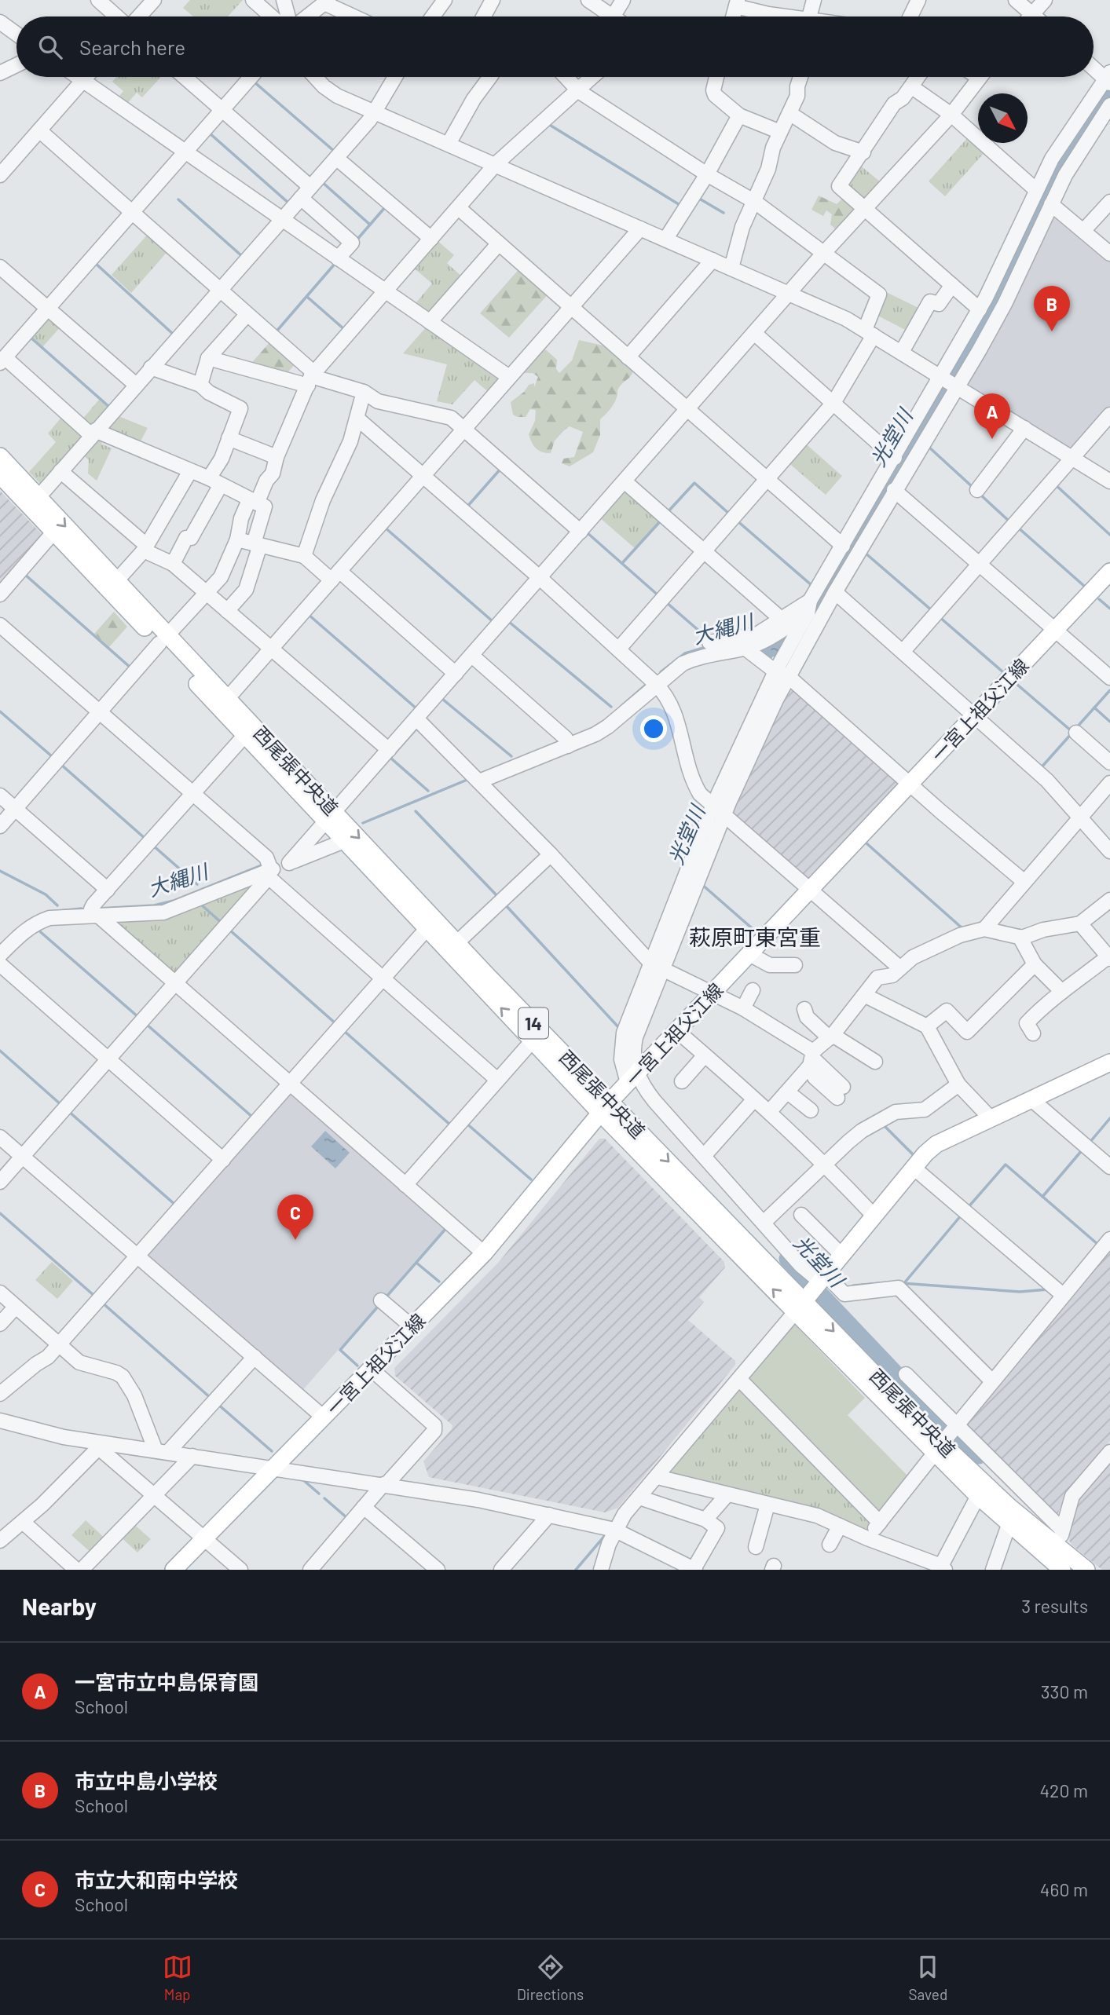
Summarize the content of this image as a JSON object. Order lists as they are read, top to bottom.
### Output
{
  "streets": {
    "main road": ["一宮上祖父江線", "西尾張中央道", "14"]
  },
  "crossings": [
    ["一宮上祖父江線", "西尾張中央道"]
  ],
  "districts": ["萩原町東宮重"],
  "water": ["光堂川", "大縄川"],
  "north": "bottom right",
  "page": {
    "search": "Search here",
    "pins": ["B", "A", "C"],
    "heading": ["Nearby", "3 results"],
    "list": [
      {
        "mark": "A",
        "name": "一宮市立中島保育園",
        "note": "School",
        "value": "330 m"
      },
      {
        "mark": "B",
        "name": "市立中島小学校",
        "note": "School",
        "value": "420 m"
      },
      {
        "mark": "C",
        "name": "市立大和南中学校",
        "note": "School",
        "value": "460 m"
      }
    ],
    "nav": ["Map", "Directions", "Saved"]
  }
}
